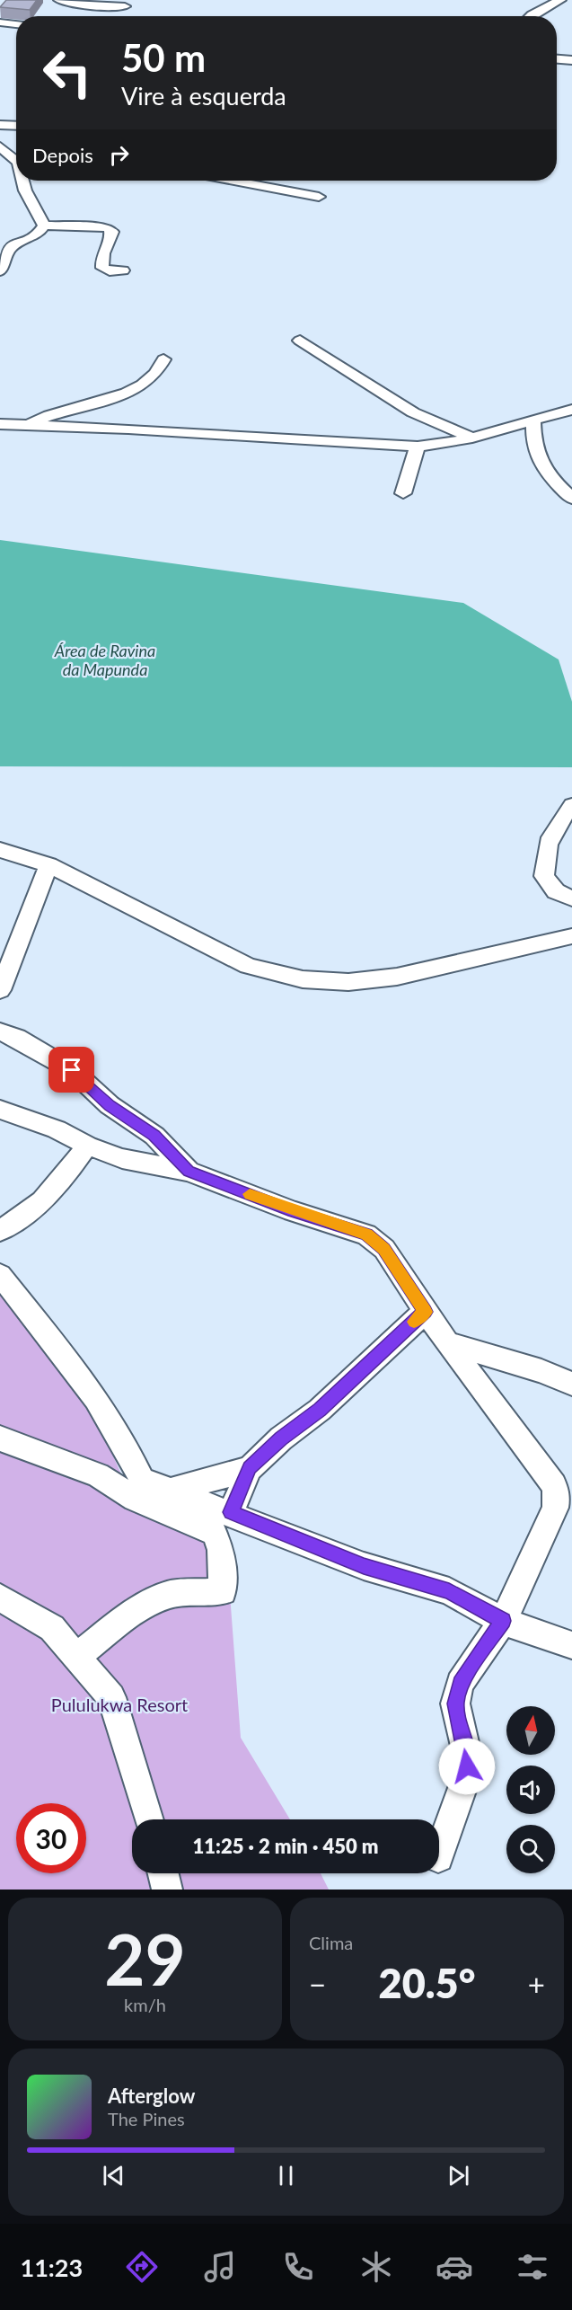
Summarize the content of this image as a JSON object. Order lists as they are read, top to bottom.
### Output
{
  "water": ["Área de Ravina da Mapunda"],
  "parks": ["Pululukwa Resort"],
  "north": "top",
  "page": {
    "turn": ["50 m", "Vire à esquerda"],
    "then": "Depois",
    "limit": "30",
    "trip": "11:25 · 2 min · 450 m",
    "tile": [
      ["29", "km/h"],
      "Clima"
    ],
    "heat": ["−", "20.5°", "+"],
    "song": ["Afterglow", "The Pines"],
    "tabs": "11:23"
  }
}
